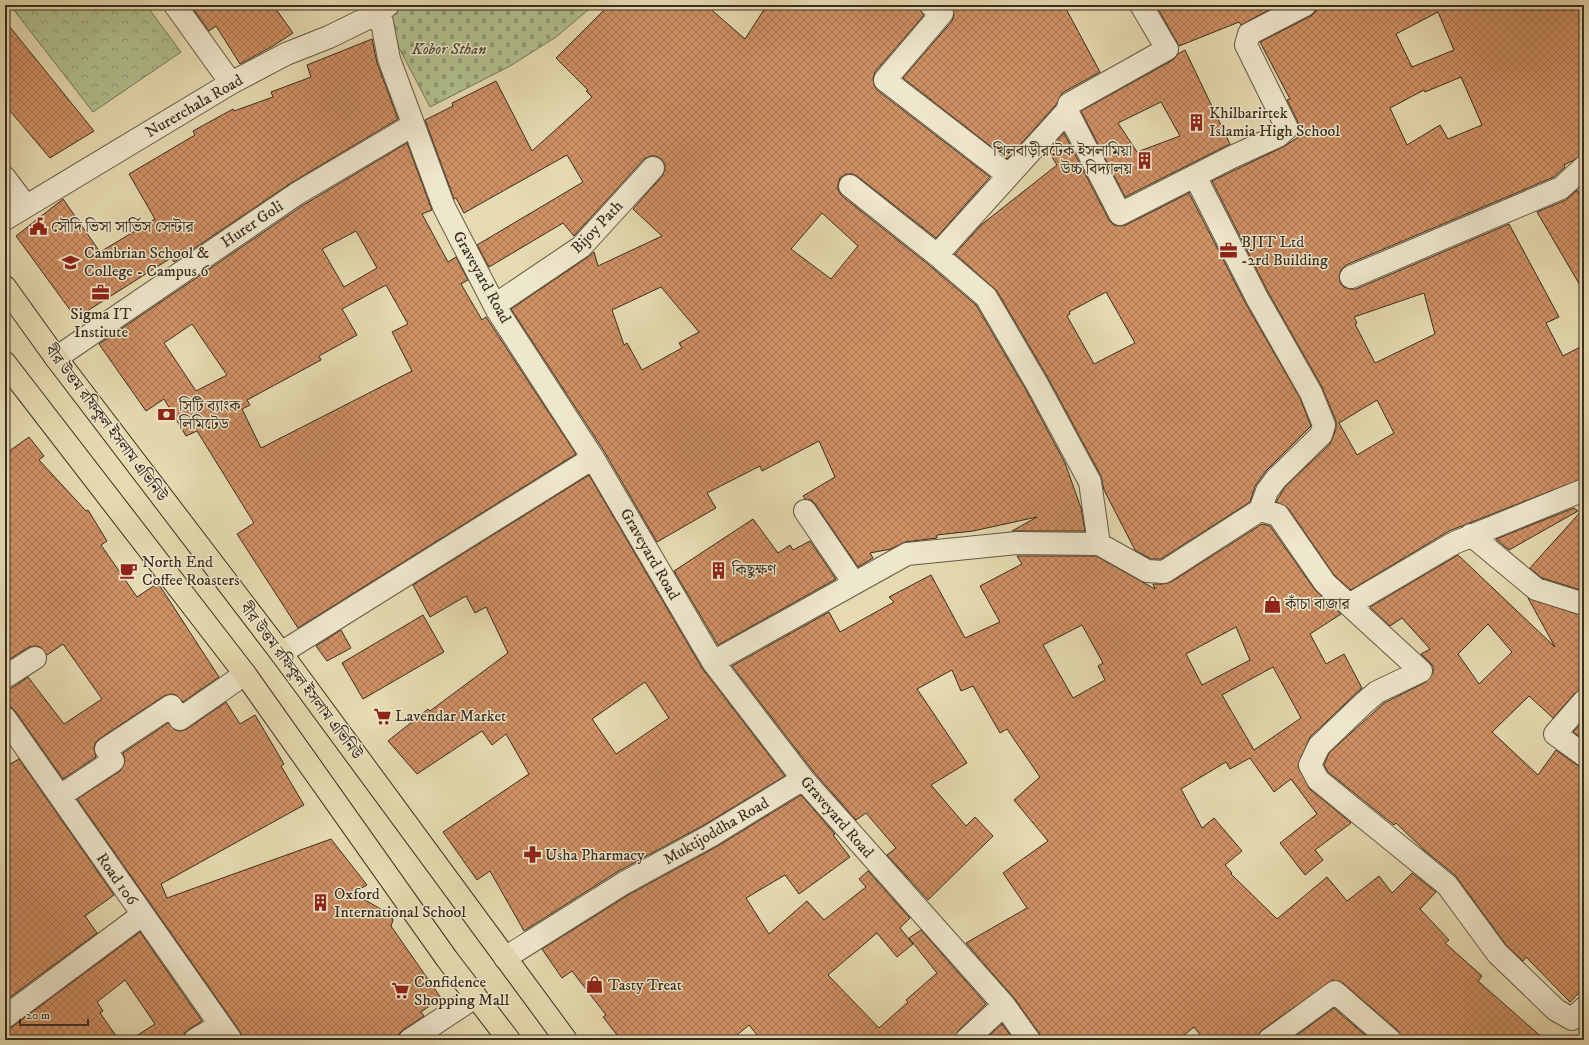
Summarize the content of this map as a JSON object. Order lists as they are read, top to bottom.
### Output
{
  "streets": {
    "main road": ["বীর উত্তম রফিকুল ইসলাম এভিনিউ"],
    "street": [
      "Nurerchala Road",
      "Hurer Goli",
      "Bijoy Path",
      "Graveyard Road",
      "Muktijoddha Road",
      "Road 106"
    ]
  },
  "crossings": [
    ["Nurerchala Road", "Graveyard Road"],
    ["Hurer Goli", "Graveyard Road"],
    ["Hurer Goli", "বীর উত্তম রফিকুল ইসলাম এভিনিউ"],
    ["Bijoy Path", "Graveyard Road"],
    ["Graveyard Road", "Muktijoddha Road"],
    ["বীর উত্তম রফিকুল ইসলাম এভিনিউ", "Muktijoddha Road"]
  ],
  "parks": ["Kobor Sthan"],
  "places": {
    "building": [
      "Khilbarirtek Islamia High School",
      "খিলবাড়ীরটেক ইসলামিয়া উচ্চ বিদ্যালয়",
      "কিছুক্ষণ",
      "Oxford International School"
    ],
    "public building": ["সৌদি ভিসা সার্ভিস সেন্টার"],
    "office": ["BJIT Ltd -2rd Building", "Sigma IT Institute"],
    "school or university": ["Cambrian School & College - Campus 6"],
    "bank": ["সিটি ব্যাংক লিমিটেড"],
    "cafe": ["North End Coffee Roasters"],
    "shop": ["কাঁচা বাজার", "Tasty Treat"],
    "supermarket": ["Lavendar Market", "Confidence Shopping Mall"],
    "pharmacy": ["Usha Pharmacy"]
  },
  "scale_bar": "20 m"
}
